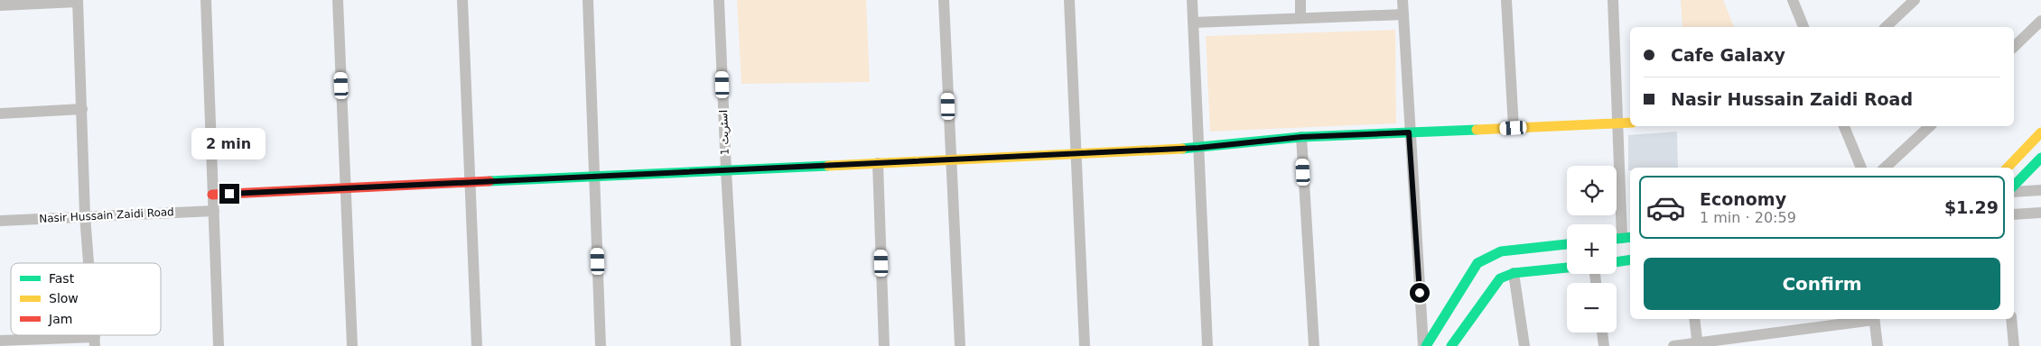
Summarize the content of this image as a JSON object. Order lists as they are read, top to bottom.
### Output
{
  "streets": {
    "street": ["اسٹریٹ 1", "Nasir Hussain Zaidi Road"]
  },
  "legend": ["Fast", "Slow", "Jam"],
  "page": {
    "banner": ["Cafe Galaxy", "Nasir Hussain Zaidi Road"],
    "bubble": "2 min",
    "map_buttons": ["+", "−"],
    "list": [
      {
        "name": "Economy",
        "note": "1 min · 20:59",
        "value": "$1.29"
      }
    ],
    "buttons": "Confirm"
  }
}
